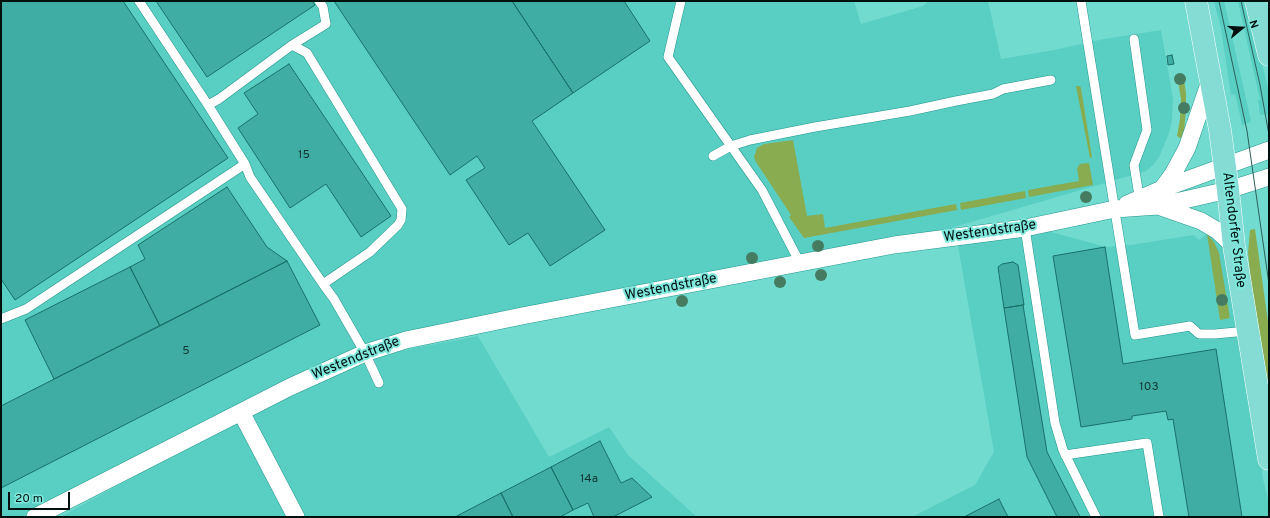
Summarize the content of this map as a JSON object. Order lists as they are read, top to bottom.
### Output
{
  "streets": {
    "main road": ["Altendorfer Straße"],
    "street": ["Westendstraße"]
  },
  "crossings": [
    ["Altendorfer Straße", "Westendstraße"]
  ],
  "house_numbers": [
    "15",
    "5",
    "103",
    "14a"
  ],
  "scale_bar": "20 m",
  "north": "right"
}
